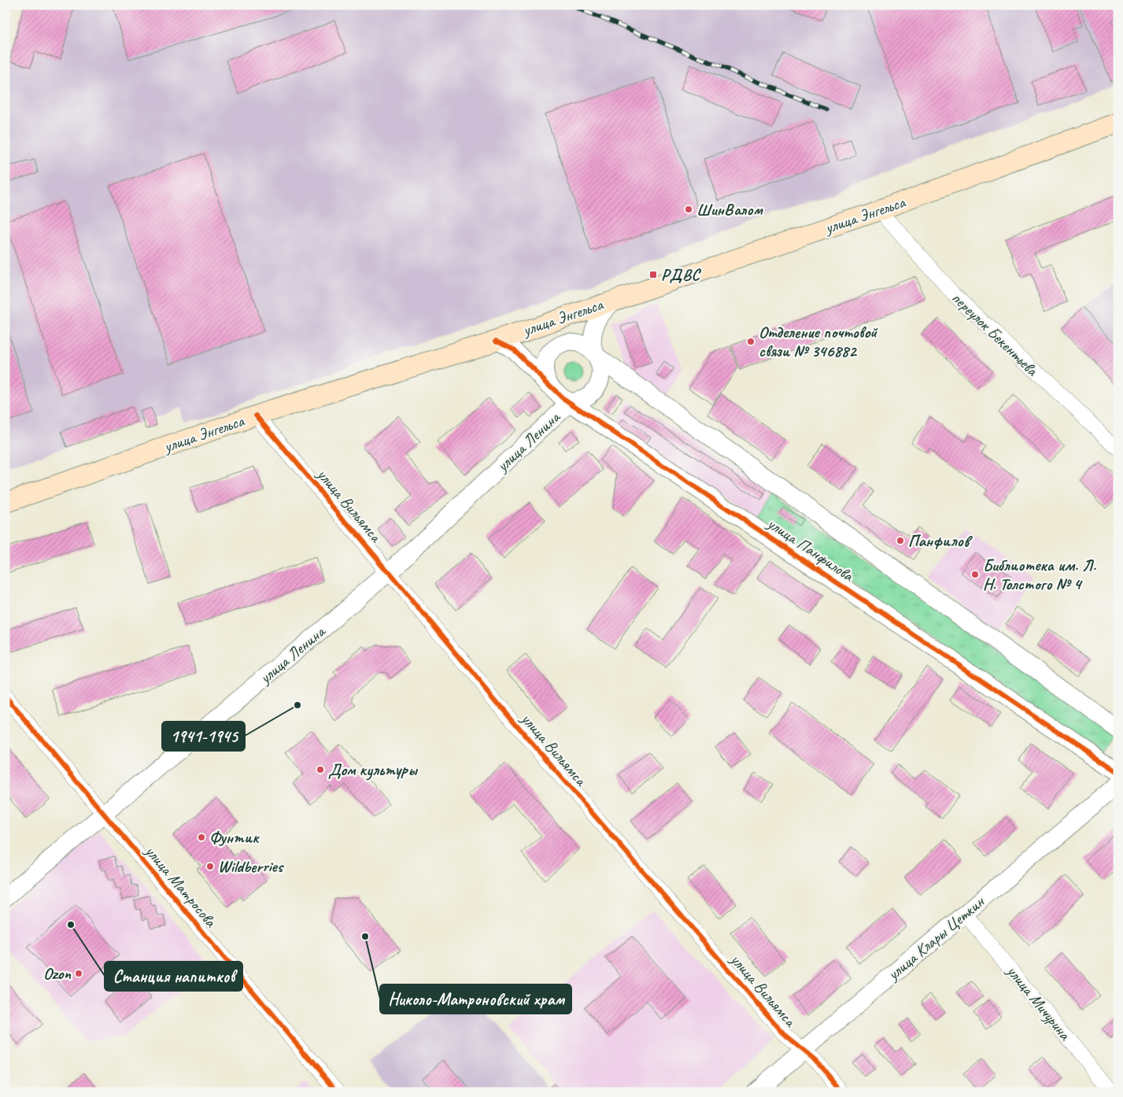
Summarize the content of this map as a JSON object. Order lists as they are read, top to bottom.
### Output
{
  "streets": {
    "main road": ["улица Энгельса"],
    "street": [
      "переулок Бекентьева",
      "улица Ленина",
      "улица Вильямса",
      "улица Панфилова",
      "улица Матросова",
      "улица Клары Цеткин",
      "улица Мичурина"
    ]
  },
  "crossings": [
    ["улица Энгельса", "переулок Бекентьева"],
    ["улица Энгельса", "улица Вильямса"],
    ["улица Энгельса", "улица Панфилова"],
    ["улица Ленина", "улица Вильямса"],
    ["улица Ленина", "улица Панфилова"],
    ["улица Ленина", "улица Матросова"],
    ["улица Вильямса", "улица Клары Цеткин"],
    ["улица Клары Цеткин", "улица Мичурина"]
  ],
  "places": {
    "other": [
      "ШинВалом",
      "Отделение почтовой связи № 346882",
      "Панфилов",
      "Библиотека им. Л. Н. Толстого № 4",
      "1941-1945",
      "Дом культуры",
      "Фунтик",
      "Wildberries",
      "Станция напитков",
      "Николо-Матроновский храм",
      "Ozon"
    ],
    "transit": ["РДВС"]
  }
}
